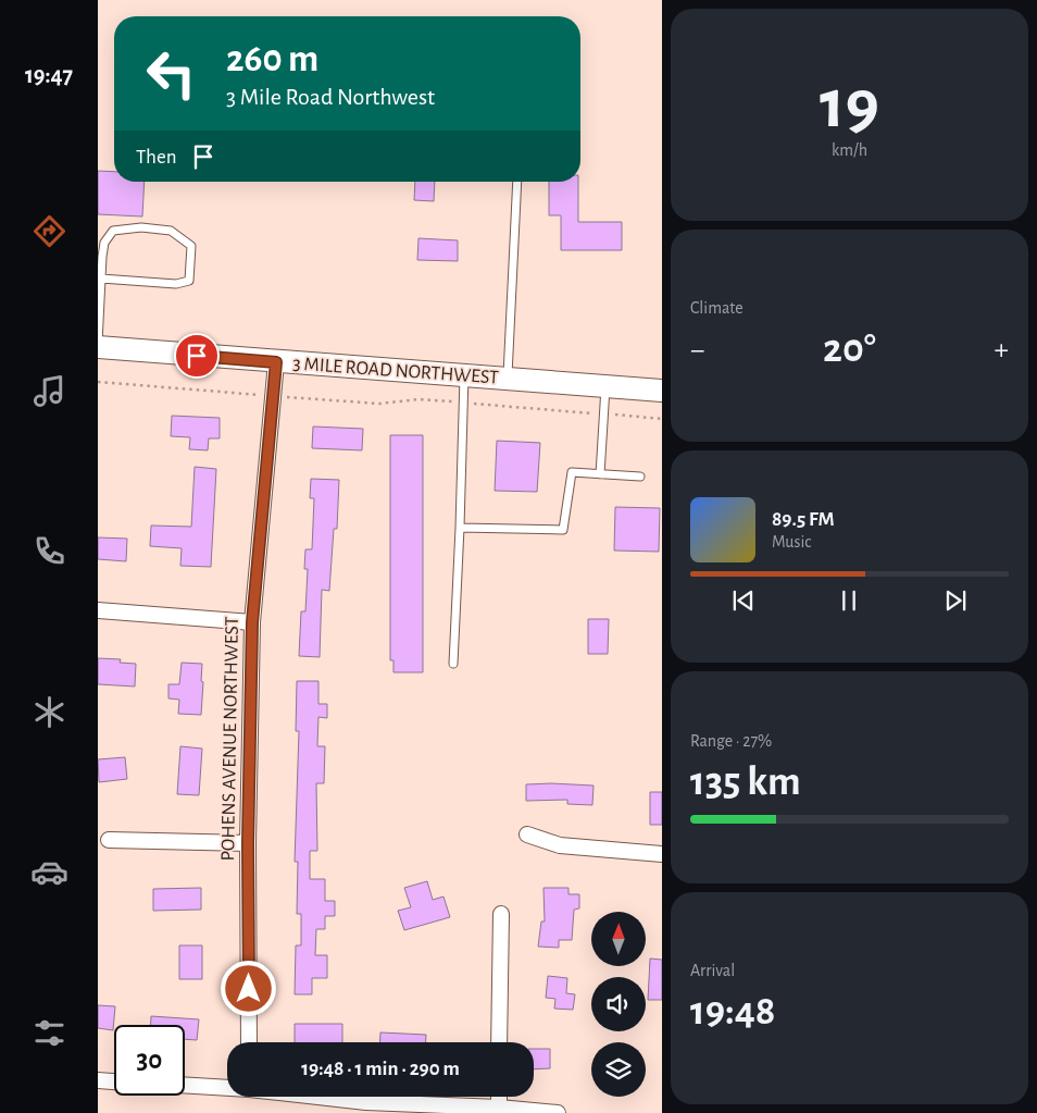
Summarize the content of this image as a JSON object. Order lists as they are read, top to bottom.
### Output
{
  "streets": {
    "main road": ["3 MILE ROAD NORTHWEST"],
    "street": ["POHENS AVENUE NORTHWEST"]
  },
  "crossings": [
    ["3 MILE ROAD NORTHWEST", "POHENS AVENUE NORTHWEST"]
  ],
  "north": "top",
  "page": {
    "tabs": "19:47",
    "tile": [
      ["19", "km/h"],
      "Climate",
      ["Range · 27%", "135 km"],
      ["Arrival", "19:48"]
    ],
    "turn": ["260 m", "3 Mile Road Northwest"],
    "then": "Then",
    "heat": ["−", "20°", "+"],
    "song": ["89.5 FM", "Music"],
    "limit": "30",
    "trip": "19:48 · 1 min · 290 m"
  }
}
